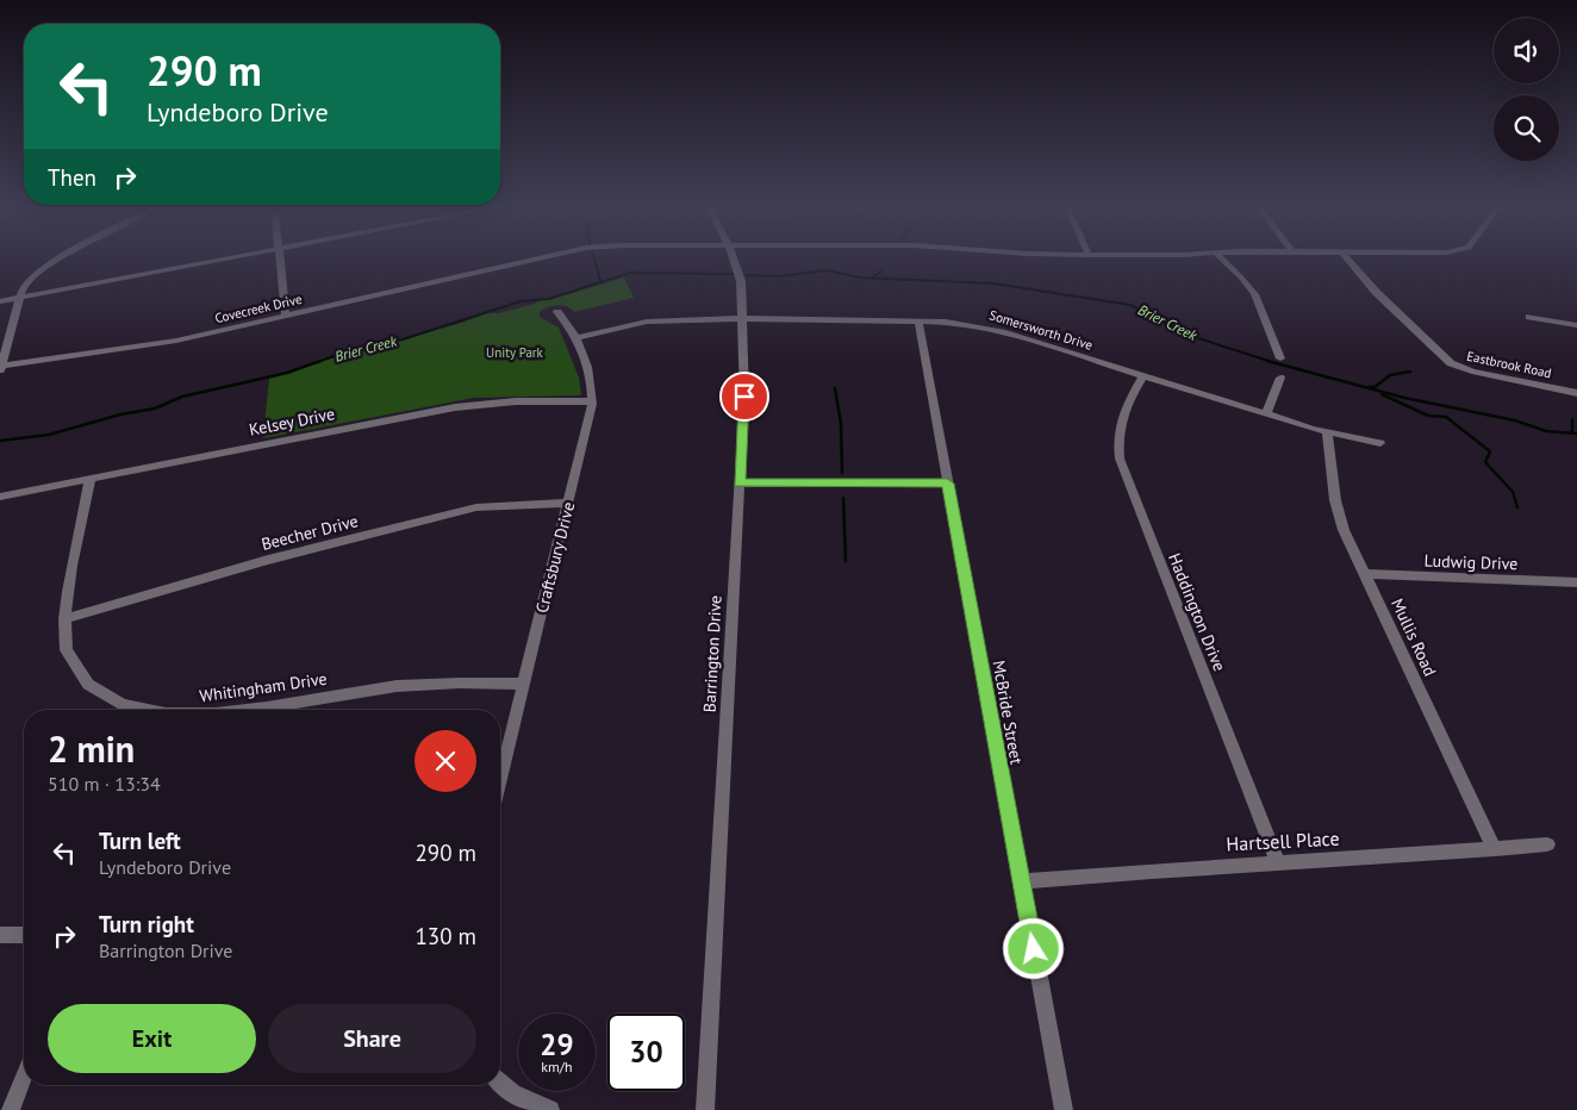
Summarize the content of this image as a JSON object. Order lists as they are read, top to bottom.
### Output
{
  "streets": {
    "street": [
      "Covecreek Drive",
      "Somersworth Drive",
      "Eastbrook Road",
      "Kelsey Drive",
      "Beecher Drive",
      "Craftsbury Drive",
      "Ludwig Drive",
      "Haddington Drive",
      "Mullis Road",
      "Barrington Drive",
      "Whitingham Drive",
      "McBride Street",
      "Hartsell Place"
    ]
  },
  "crossings": [
    ["Somersworth Drive", "Craftsbury Drive"],
    ["Somersworth Drive", "Haddington Drive"],
    ["Somersworth Drive", "Mullis Road"],
    ["Somersworth Drive", "Barrington Drive"],
    ["Somersworth Drive", "McBride Street"],
    ["Kelsey Drive", "Craftsbury Drive"],
    ["Kelsey Drive", "Whitingham Drive"],
    ["Beecher Drive", "Craftsbury Drive"],
    ["Beecher Drive", "Whitingham Drive"],
    ["Craftsbury Drive", "Whitingham Drive"],
    ["Ludwig Drive", "Mullis Road"],
    ["Haddington Drive", "Hartsell Place"],
    ["Mullis Road", "Hartsell Place"],
    ["McBride Street", "Hartsell Place"]
  ],
  "water": ["Brier Creek"],
  "parks": ["Unity Park"],
  "page": {
    "turn": ["290 m", "Lyndeboro Drive"],
    "then": "Then",
    "heading": ["2 min", "510 m · 13:34"],
    "list": [
      {
        "name": "Turn left",
        "note": "Lyndeboro Drive",
        "value": "290 m"
      },
      {
        "name": "Turn right",
        "note": "Barrington Drive",
        "value": "130 m"
      }
    ],
    "buttons": ["Exit", "Share"],
    "speed": "29 km/h",
    "limit": "30"
  }
}
